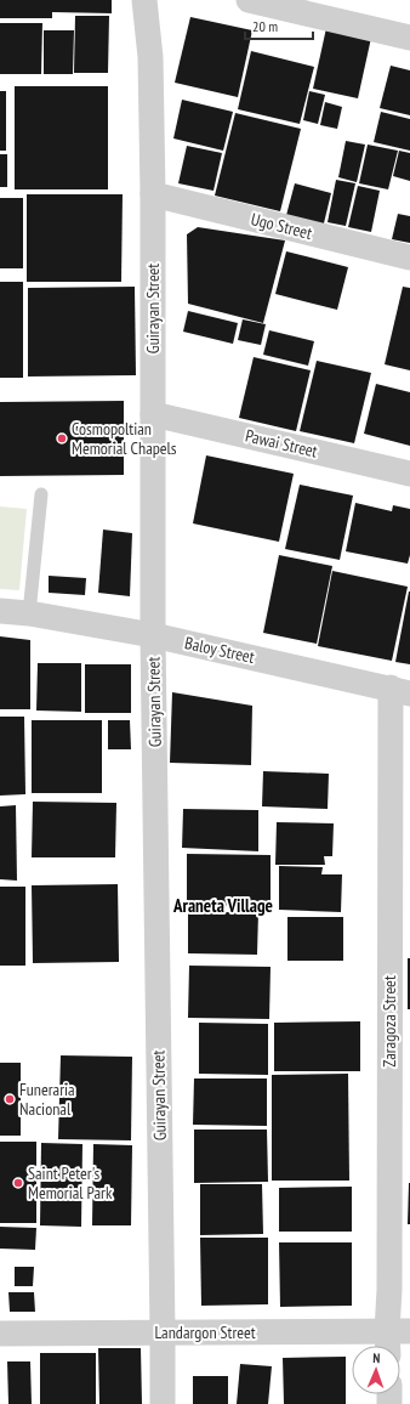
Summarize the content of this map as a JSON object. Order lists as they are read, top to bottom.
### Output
{
  "streets": {
    "street": [
      "Ugo Street",
      "Guirayan Street",
      "Pawai Street",
      "Baloy Street",
      "Zaragoza Street",
      "Landargon Street"
    ]
  },
  "crossings": [
    ["Ugo Street", "Guirayan Street"],
    ["Guirayan Street", "Pawai Street"],
    ["Guirayan Street", "Baloy Street"],
    ["Guirayan Street", "Landargon Street"],
    ["Baloy Street", "Zaragoza Street"],
    ["Zaragoza Street", "Landargon Street"]
  ],
  "districts": ["Araneta Village"],
  "places": ["Cosmopoltian Memorial Chapels", "Funeraria Nacional", "Saint Peter's Memorial Park"],
  "scale_bar": "20 m",
  "north": "top"
}
